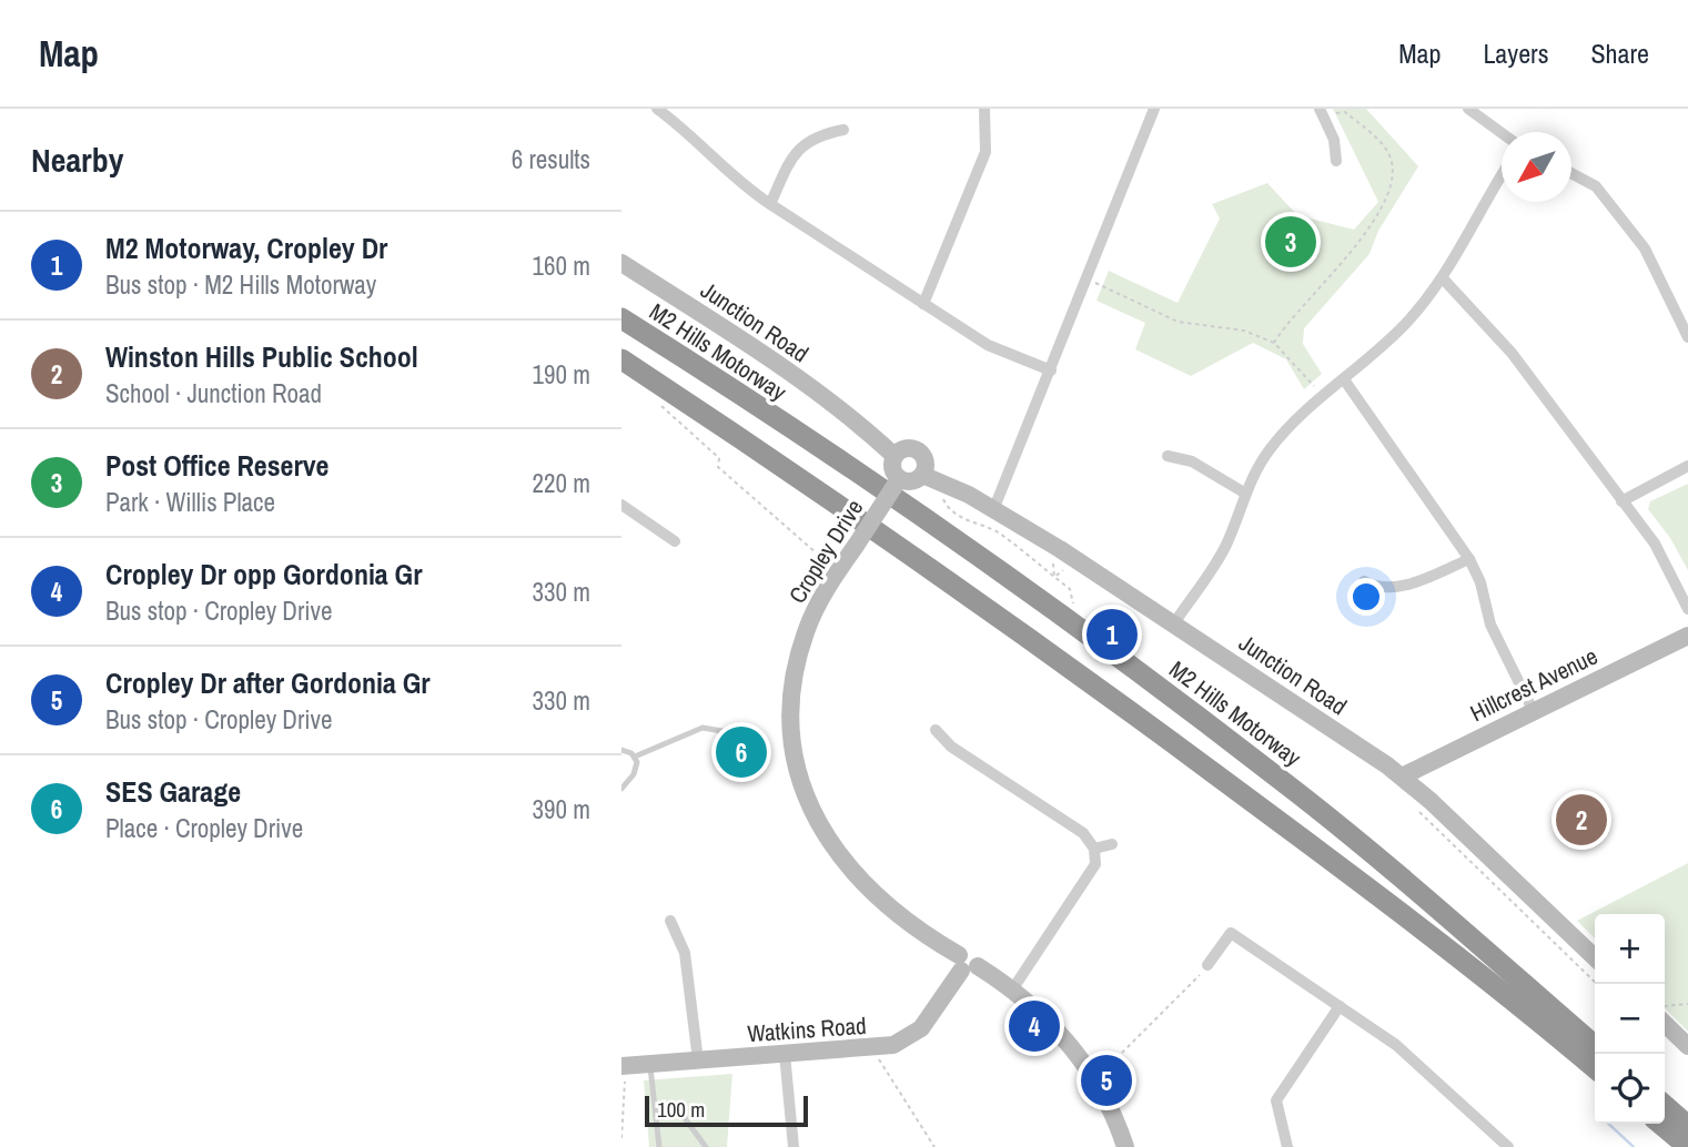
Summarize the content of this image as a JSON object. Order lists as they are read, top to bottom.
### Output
{
  "streets": {
    "highway": ["M2 Hills Motorway"],
    "street": [
      "Junction Road",
      "Cropley Drive",
      "Hillcrest Avenue",
      "Watkins Road"
    ]
  },
  "crossings": [
    ["Junction Road", "Cropley Drive"],
    ["Junction Road", "Hillcrest Avenue"],
    ["Cropley Drive", "Watkins Road"]
  ],
  "scale_bar": "100 m",
  "north": "bottom left",
  "page": {
    "header": "Map",
    "nav": ["Map", "Layers", "Share"],
    "heading": ["Nearby", "6 results"],
    "list": [
      {
        "mark": "1",
        "name": "M2 Motorway, Cropley Dr",
        "note": "Bus stop · M2 Hills Motorway",
        "value": "160 m"
      },
      {
        "mark": "2",
        "name": "Winston Hills Public School",
        "note": "School · Junction Road",
        "value": "190 m"
      },
      {
        "mark": "3",
        "name": "Post Office Reserve",
        "note": "Park · Willis Place",
        "value": "220 m"
      },
      {
        "mark": "4",
        "name": "Cropley Dr opp Gordonia Gr",
        "note": "Bus stop · Cropley Drive",
        "value": "330 m"
      },
      {
        "mark": "5",
        "name": "Cropley Dr after Gordonia Gr",
        "note": "Bus stop · Cropley Drive",
        "value": "330 m"
      },
      {
        "mark": "6",
        "name": "SES Garage",
        "note": "Place · Cropley Drive",
        "value": "390 m"
      }
    ],
    "pins": [
      "3",
      "1",
      "6",
      "2",
      "4",
      "5"
    ],
    "map_buttons": ["+", "−"],
    "scale": "100 m"
  }
}
